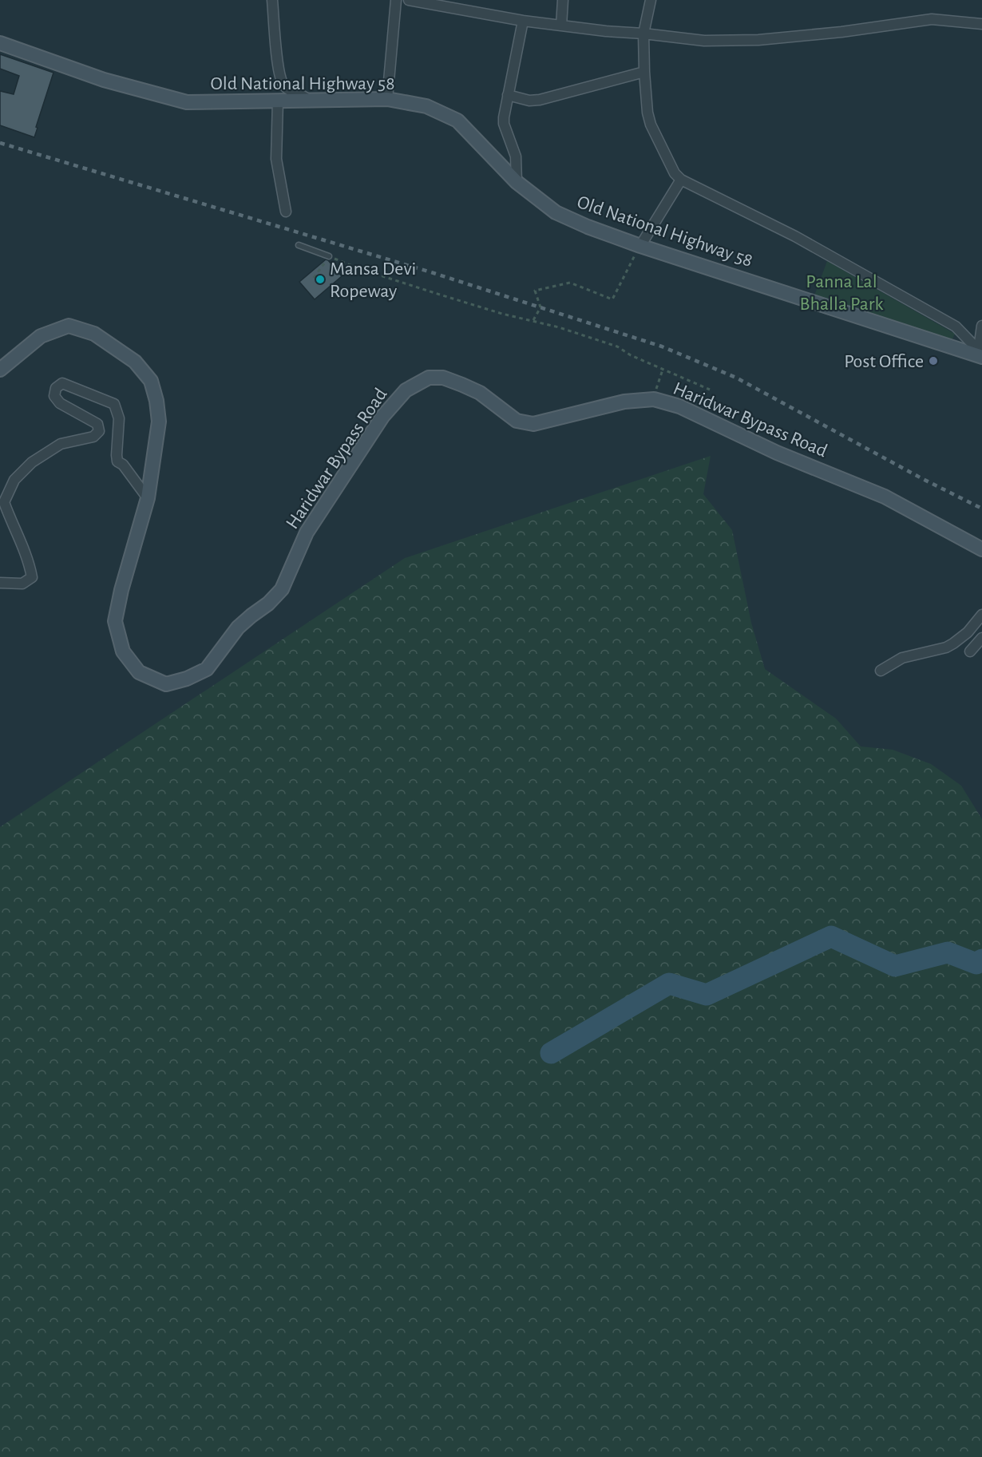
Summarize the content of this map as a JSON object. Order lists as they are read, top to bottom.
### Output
{
  "streets": {
    "main road": ["Old National Highway 58", "Haridwar Bypass Road"]
  },
  "parks": ["Panna Lal Bhalla Park"],
  "places": ["Mansa Devi Ropeway", "Post Office"]
}
